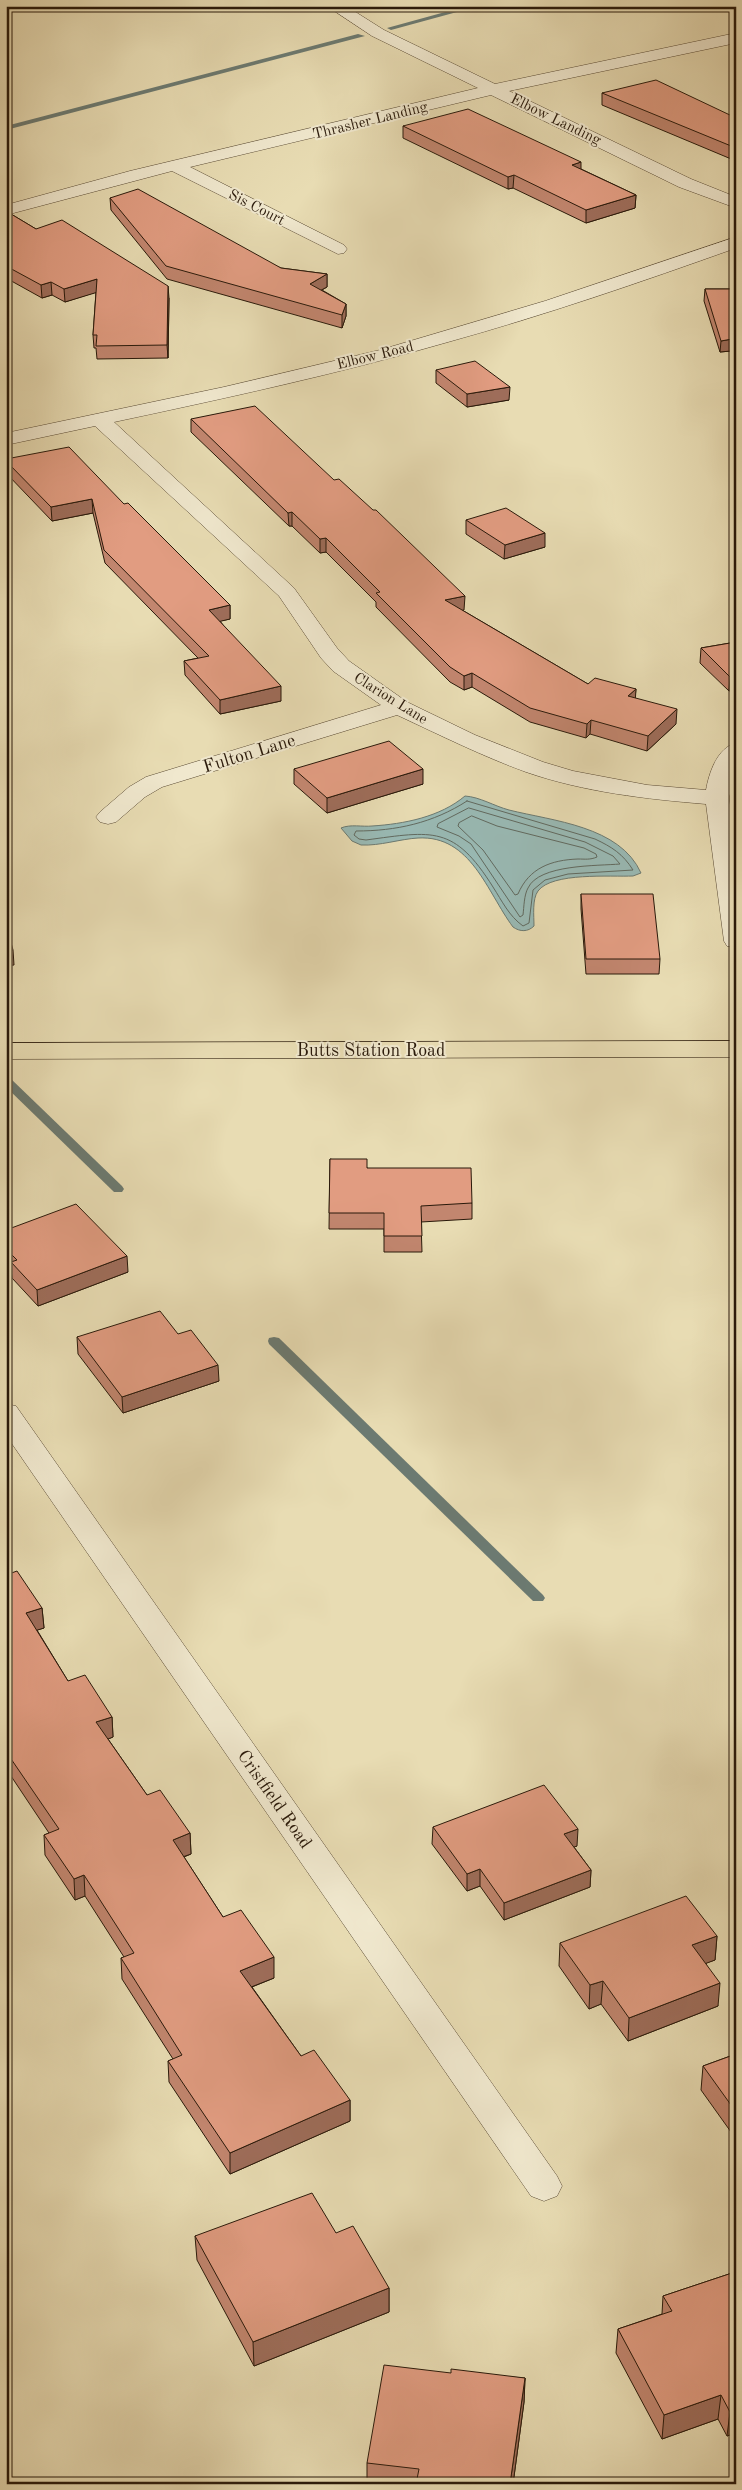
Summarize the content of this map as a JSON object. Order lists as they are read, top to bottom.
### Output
{
  "streets": {
    "main road": ["Butts Station Road"],
    "street": [
      "Elbow Landing",
      "Thrasher Landing",
      "Sis Court",
      "Elbow Road",
      "Clarion Lane",
      "Fulton Lane",
      "Cristfield Road"
    ]
  },
  "crossings": [
    ["Elbow Landing", "Thrasher Landing"],
    ["Thrasher Landing", "Sis Court"],
    ["Elbow Road", "Clarion Lane"],
    ["Clarion Lane", "Fulton Lane"]
  ]
}
